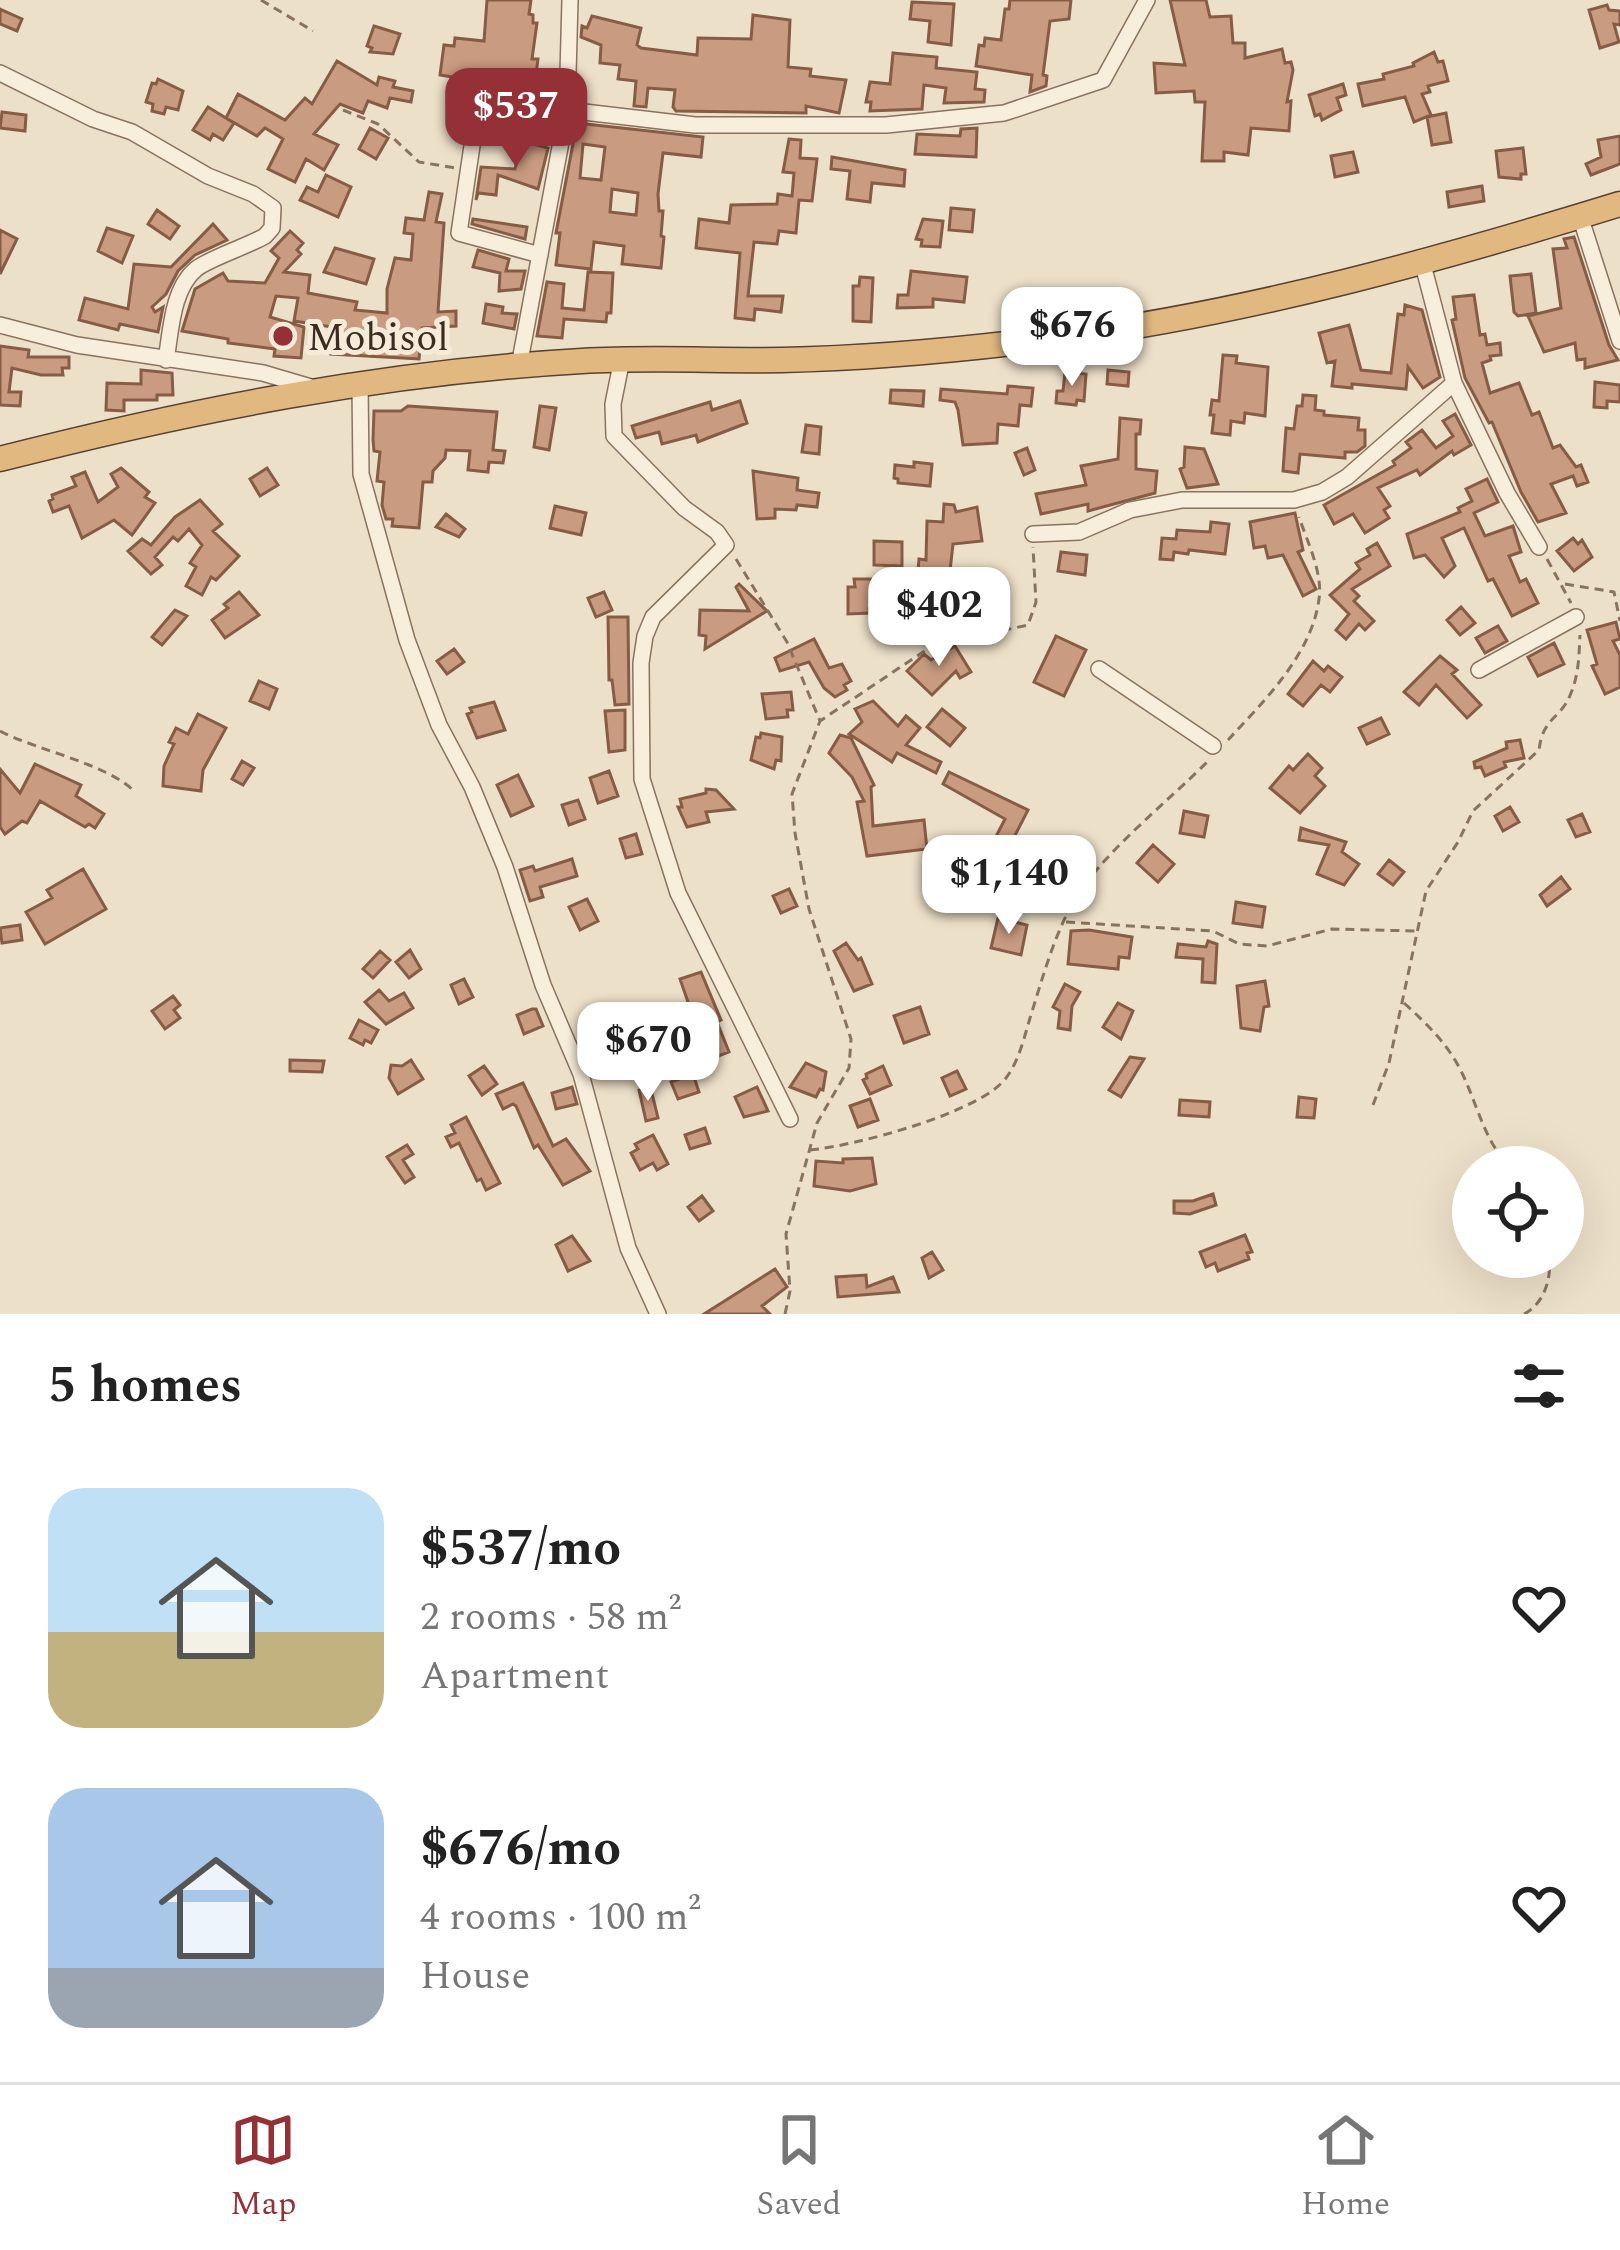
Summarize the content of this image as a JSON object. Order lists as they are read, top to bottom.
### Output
{
  "places": ["Mobisol"],
  "page": {
    "price": [
      "$537",
      "$676",
      "$402",
      "$1,140",
      "$670"
    ],
    "heading": "5 homes",
    "list": [
      {
        "name": "$537/mo",
        "note": "2 rooms · 58 m² · Apartment"
      },
      {
        "name": "$676/mo",
        "note": "4 rooms · 100 m² · House"
      }
    ],
    "tabs": ["Map", "Saved", "Home"]
  }
}
